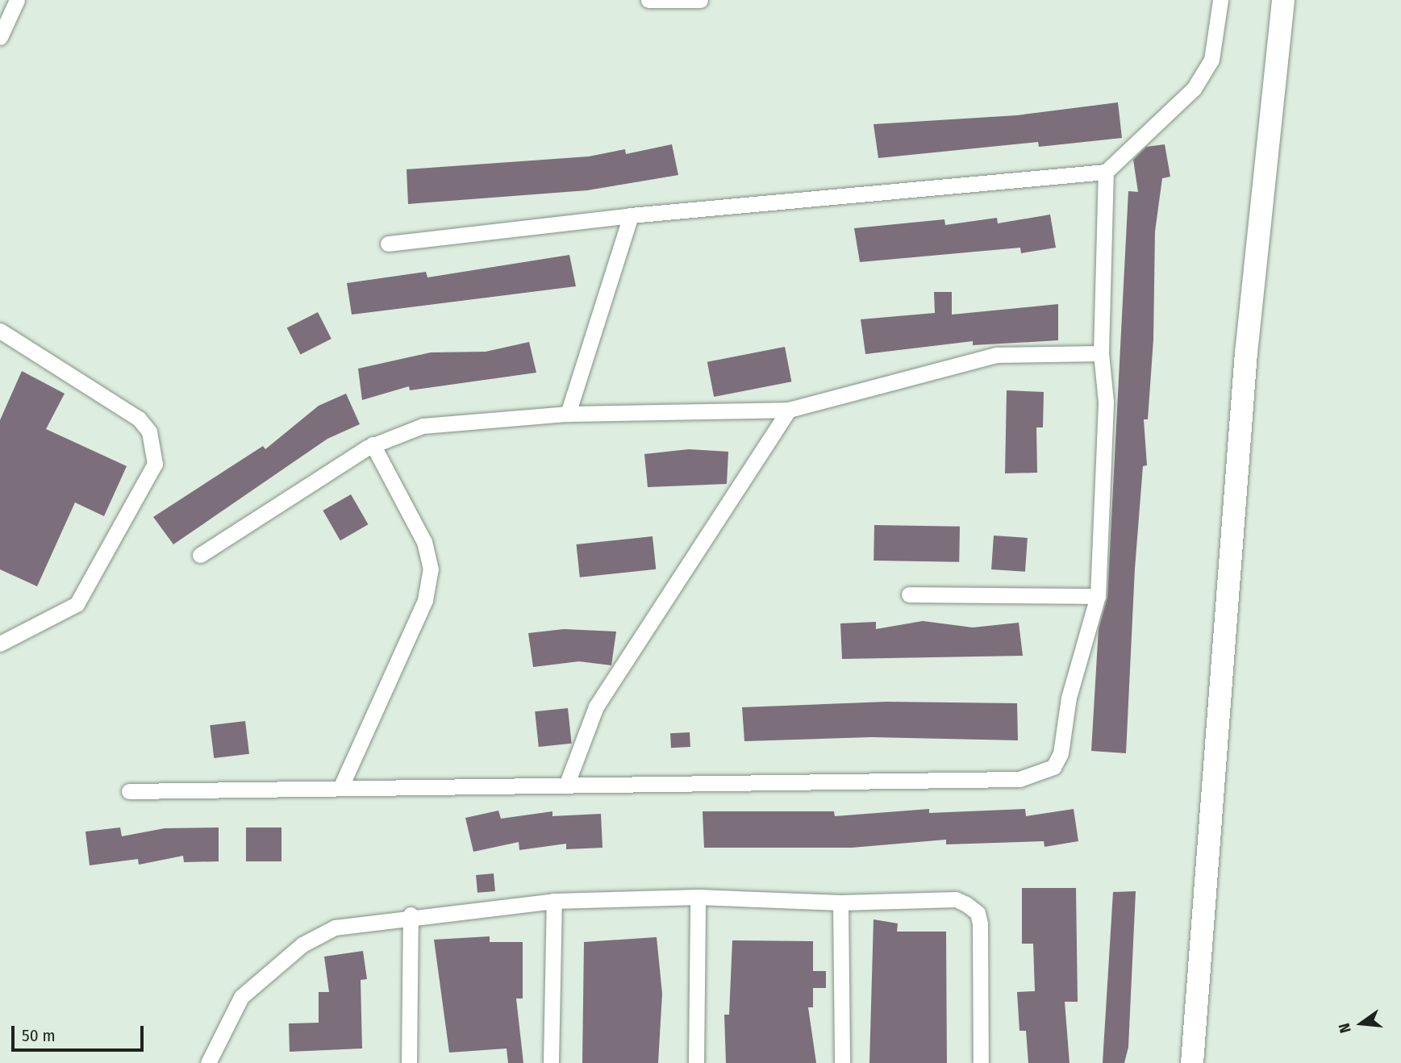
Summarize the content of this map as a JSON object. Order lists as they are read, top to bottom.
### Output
{
  "scale_bar": "50 m",
  "north": "left"
}
